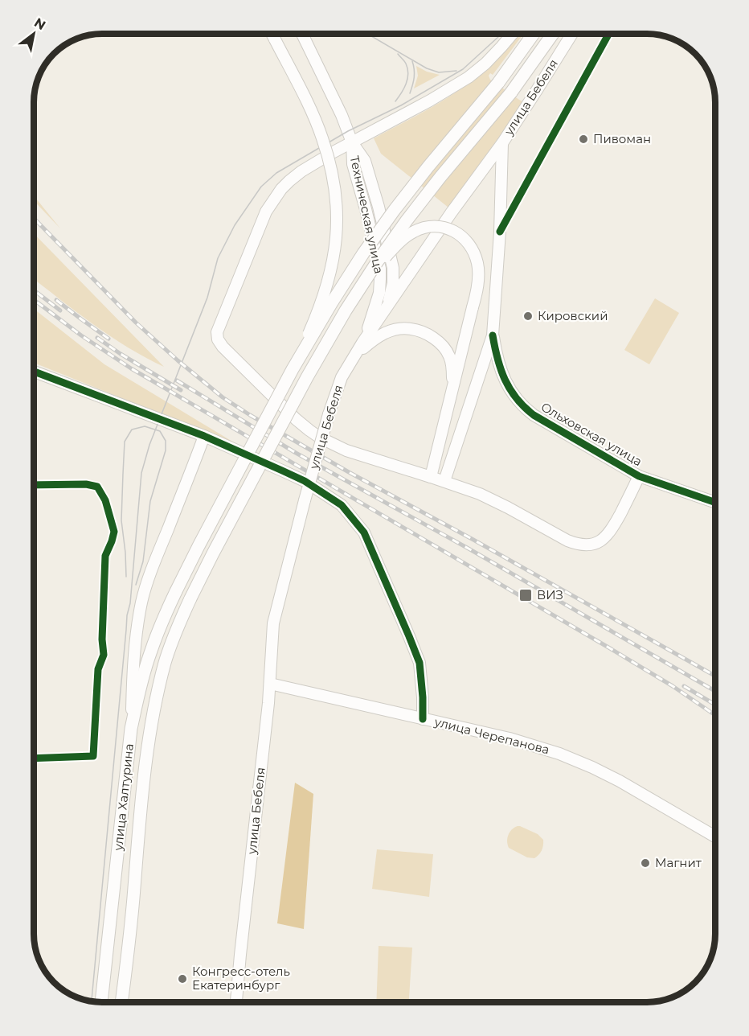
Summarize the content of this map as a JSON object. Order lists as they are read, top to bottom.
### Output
{
  "streets": {
    "main road": [
      "улица Бебеля",
      "Техническая улица",
      "Ольховская улица",
      "улица Черепанова",
      "улица Халтурина"
    ]
  },
  "crossings": [
    ["улица Бебеля", "Техническая улица"],
    ["улица Бебеля", "улица Черепанова"],
    ["улица Бебеля", "улица Халтурина"]
  ],
  "places": {
    "other": [
      "Пивоман",
      "Кировский",
      "Магнит",
      "Конгресс-отель Екатеринбург"
    ],
    "transit": ["ВИЗ"]
  },
  "north": "top right"
}
